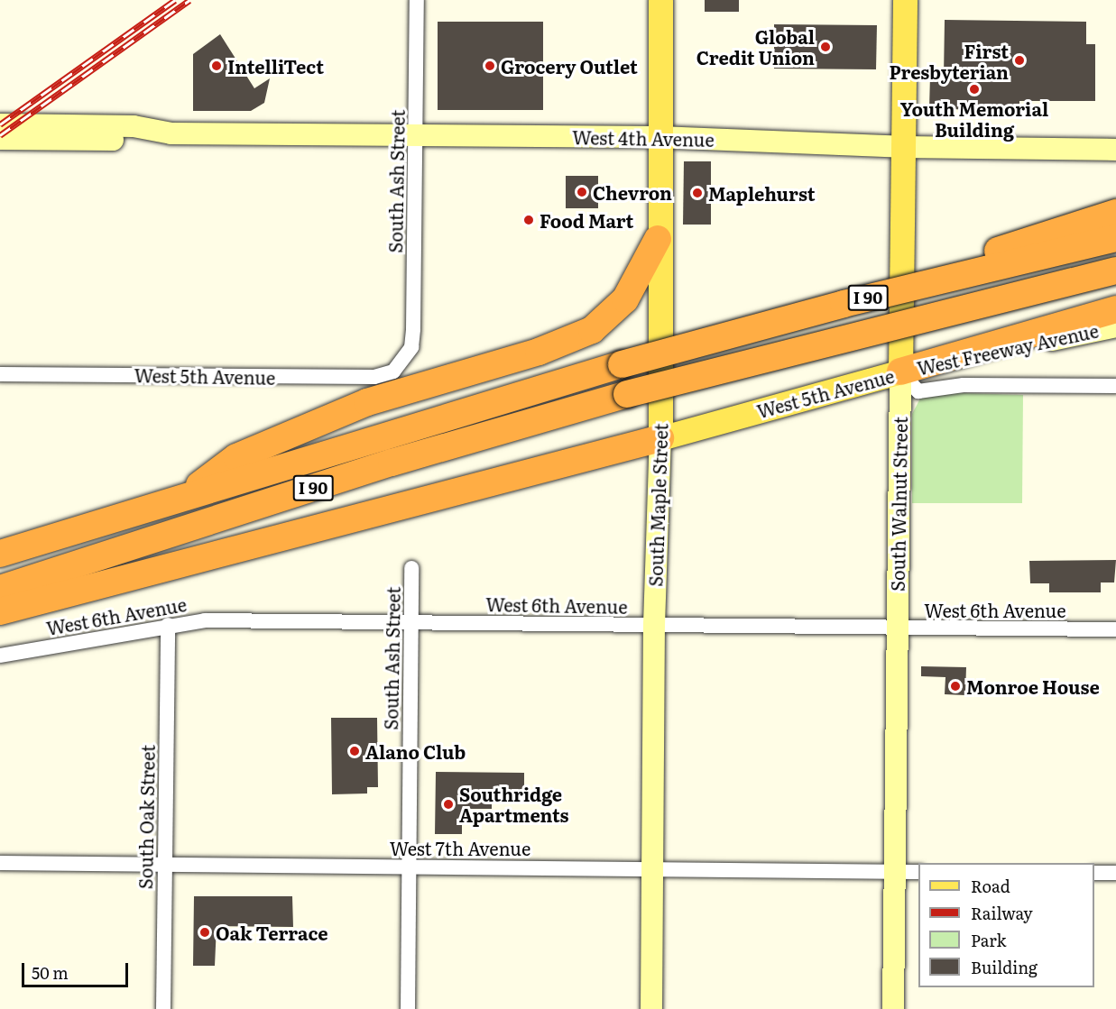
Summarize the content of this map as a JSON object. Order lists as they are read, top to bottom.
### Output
{
  "streets": {
    "highway": ["I 90"],
    "main road": [
      "West 4th Avenue",
      "West Freeway Avenue",
      "West 5th Avenue",
      "South Walnut Street",
      "South Maple Street"
    ],
    "street": [
      "South Ash Street",
      "West 6th Avenue",
      "South Oak Street",
      "West 7th Avenue"
    ]
  },
  "crossings": [
    ["West 4th Avenue", "South Ash Street"],
    ["West 4th Avenue", "South Walnut Street"],
    ["West 4th Avenue", "South Maple Street"],
    ["South Ash Street", "West 5th Avenue"],
    ["South Ash Street", "West 6th Avenue"],
    ["South Ash Street", "West 7th Avenue"],
    ["West Freeway Avenue", "West 5th Avenue"],
    ["West Freeway Avenue", "South Walnut Street"],
    ["West 5th Avenue", "South Walnut Street"],
    ["West 5th Avenue", "South Maple Street"],
    ["South Walnut Street", "West 6th Avenue"],
    ["South Walnut Street", "West 7th Avenue"],
    ["South Maple Street", "West 6th Avenue"],
    ["South Maple Street", "West 7th Avenue"],
    ["West 6th Avenue", "South Oak Street"],
    ["South Oak Street", "West 7th Avenue"]
  ],
  "places": [
    "Global Credit Union",
    "First Presbyterian",
    "IntelliTect",
    "Grocery Outlet",
    "Youth Memorial Building",
    "Chevron",
    "Maplehurst",
    "Food Mart",
    "Monroe House",
    "Alano Club",
    "Southridge Apartments",
    "Oak Terrace"
  ],
  "legend": [
    "Road",
    "Railway",
    "Park",
    "Building"
  ],
  "scale_bar": "50 m"
}
